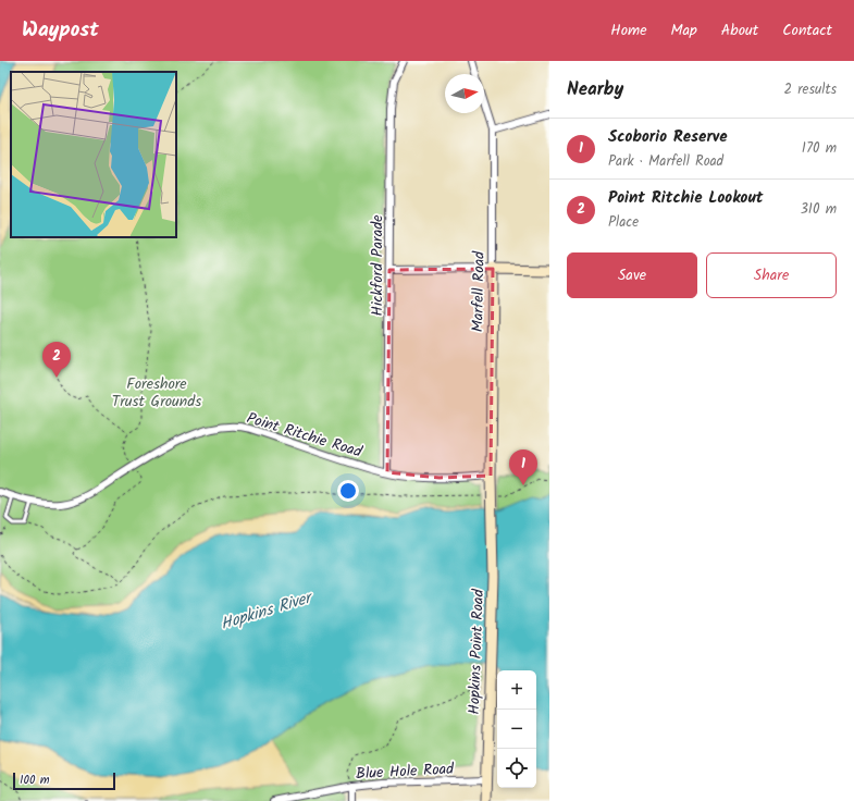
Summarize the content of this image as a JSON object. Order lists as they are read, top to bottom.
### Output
{
  "streets": {
    "street": [
      "Hickford Parade",
      "Marfell Road",
      "Point Ritchie Road",
      "Hopkins Point Road",
      "Blue Hole Road"
    ]
  },
  "crossings": [
    ["Hickford Parade", "Point Ritchie Road"],
    ["Marfell Road", "Point Ritchie Road"],
    ["Marfell Road", "Hopkins Point Road"],
    ["Hopkins Point Road", "Blue Hole Road"]
  ],
  "water": ["Hopkins River"],
  "parks": ["Foreshore Trust Grounds"],
  "scale_bar": "100 m",
  "north": "right",
  "page": {
    "header": "Waypost",
    "nav": [
      "Home",
      "Map",
      "About",
      "Contact"
    ],
    "heading": ["Nearby", "2 results"],
    "list": [
      {
        "mark": "1",
        "name": "Scoborio Reserve",
        "note": "Park · Marfell Road",
        "value": "170 m"
      },
      {
        "mark": "2",
        "name": "Point Ritchie Lookout",
        "note": "Place",
        "value": "310 m"
      }
    ],
    "buttons": ["Save", "Share"],
    "pins": ["2", "1"],
    "map_buttons": ["+", "−"],
    "scale": "100 m"
  }
}
